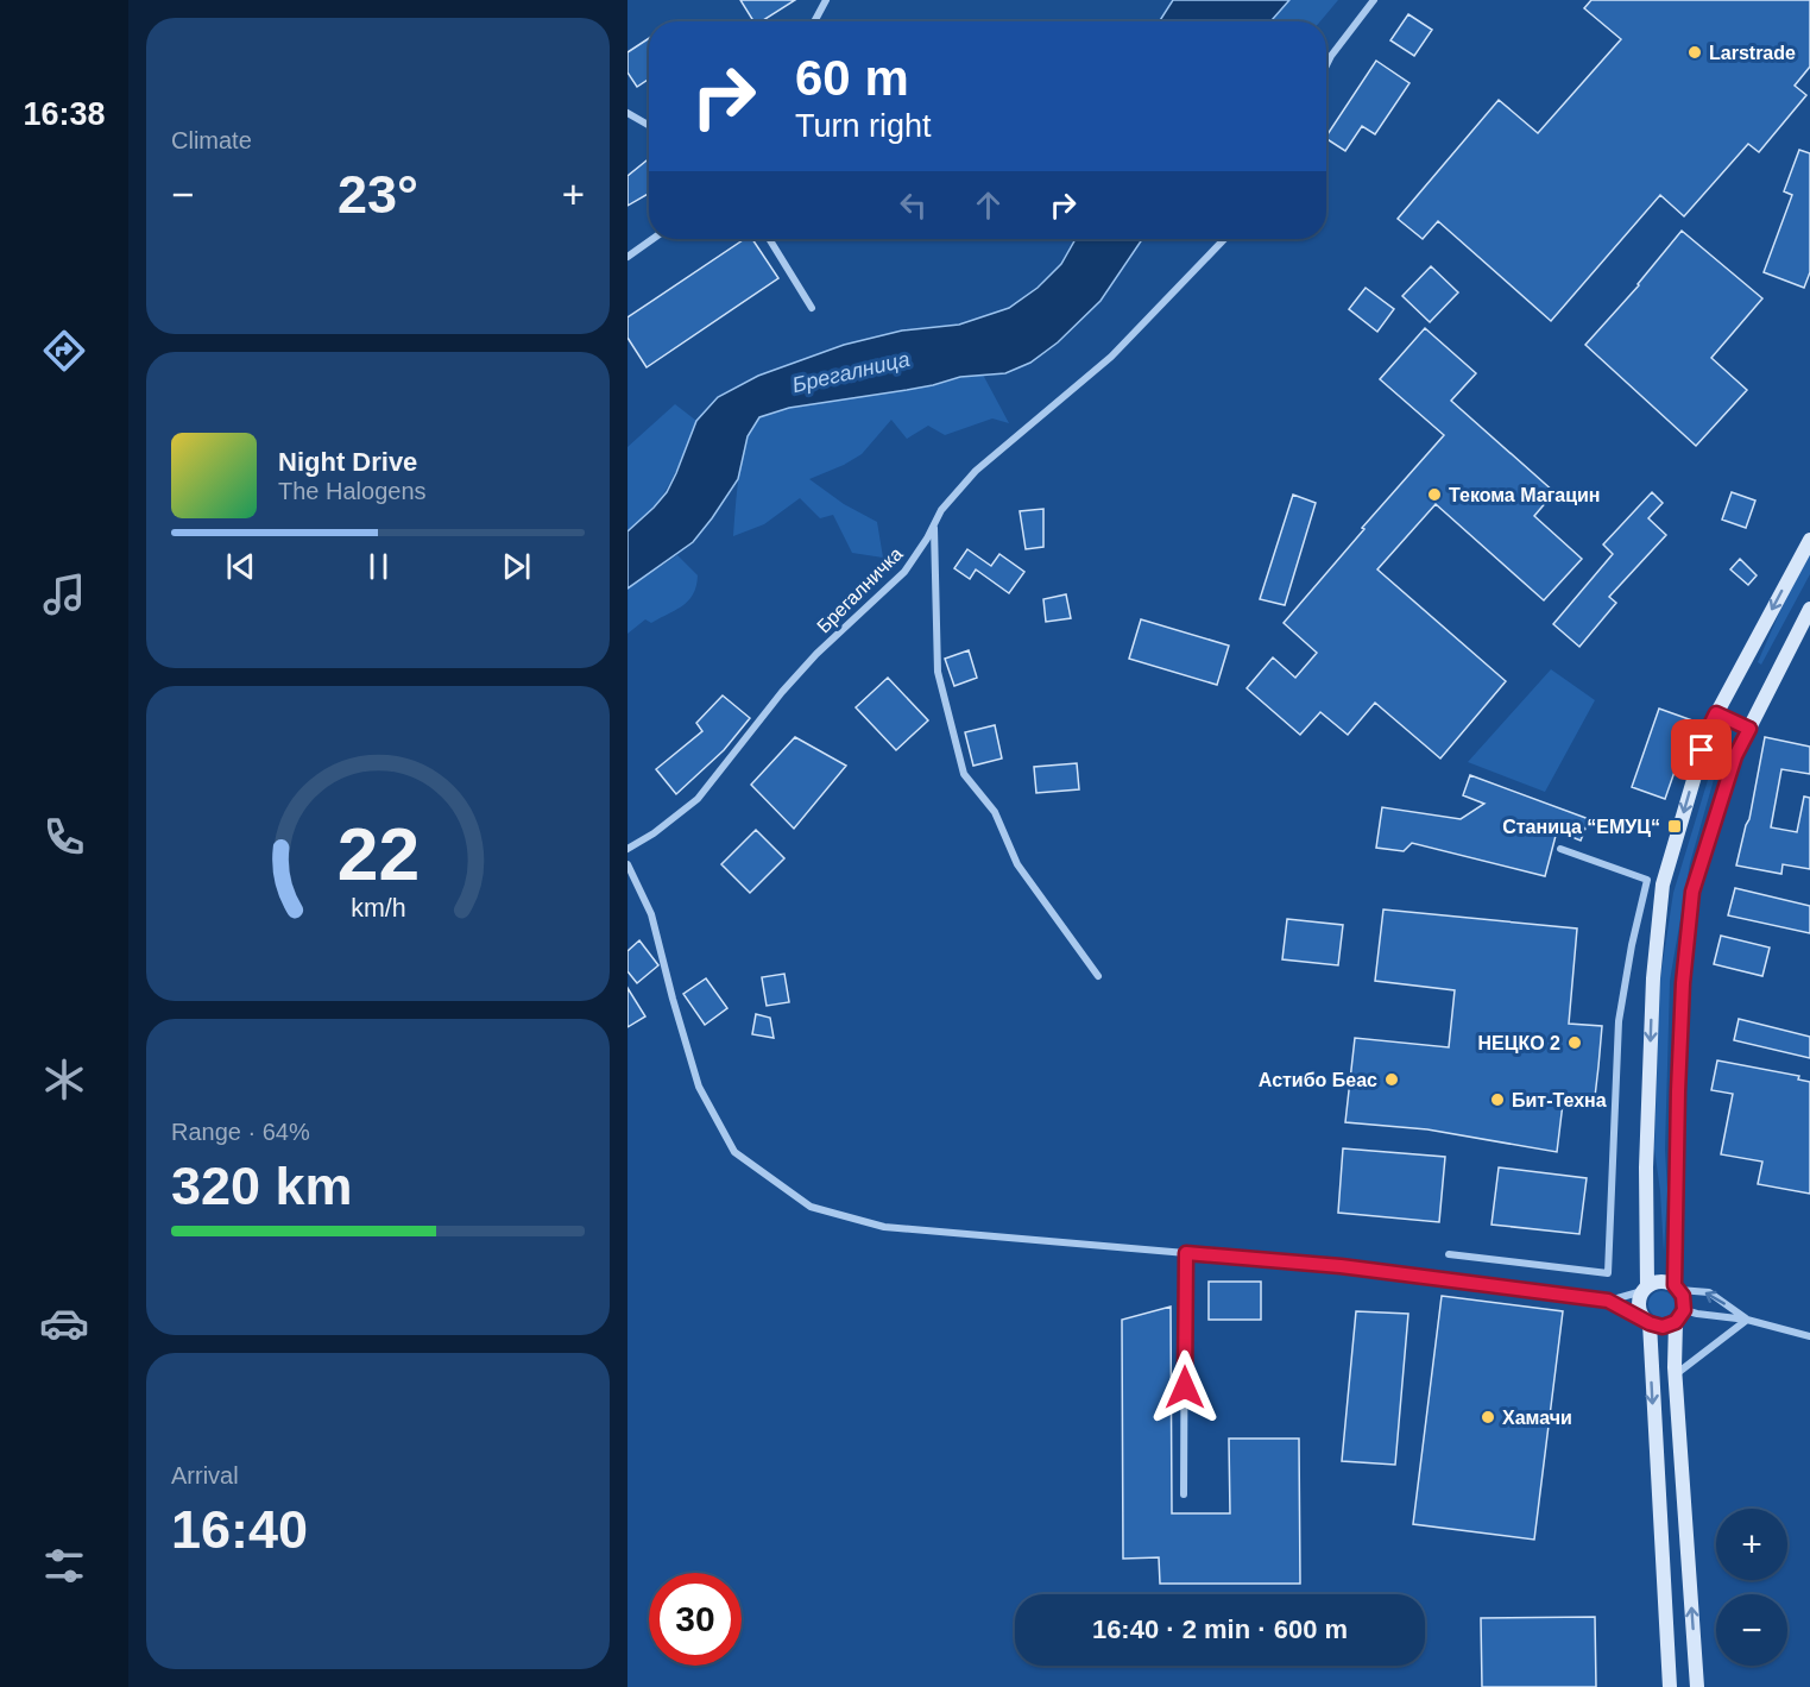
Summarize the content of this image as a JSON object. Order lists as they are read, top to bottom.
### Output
{
  "streets": {
    "street": ["Брегалничка"]
  },
  "water": ["Брегалница"],
  "places": {
    "other": [
      "Larstrade",
      "Текома Магацин",
      "НЕЦКО 2",
      "Астибо Беас",
      "Бит-Техна",
      "Хамачи"
    ],
    "transit": ["Станица “ЕМУЦ“"]
  },
  "page": {
    "tabs": "16:38",
    "tile": [
      "Climate",
      ["Range · 64%", "320 km"],
      ["Arrival", "16:40"]
    ],
    "turn": ["60 m", "Turn right"],
    "heat": ["−", "23°", "+"],
    "song": ["Night Drive", "The Halogens"],
    "map_buttons": ["+", "−"],
    "limit": "30",
    "trip": "16:40 · 2 min · 600 m",
    "gauge": ["22", "km/h"]
  }
}
